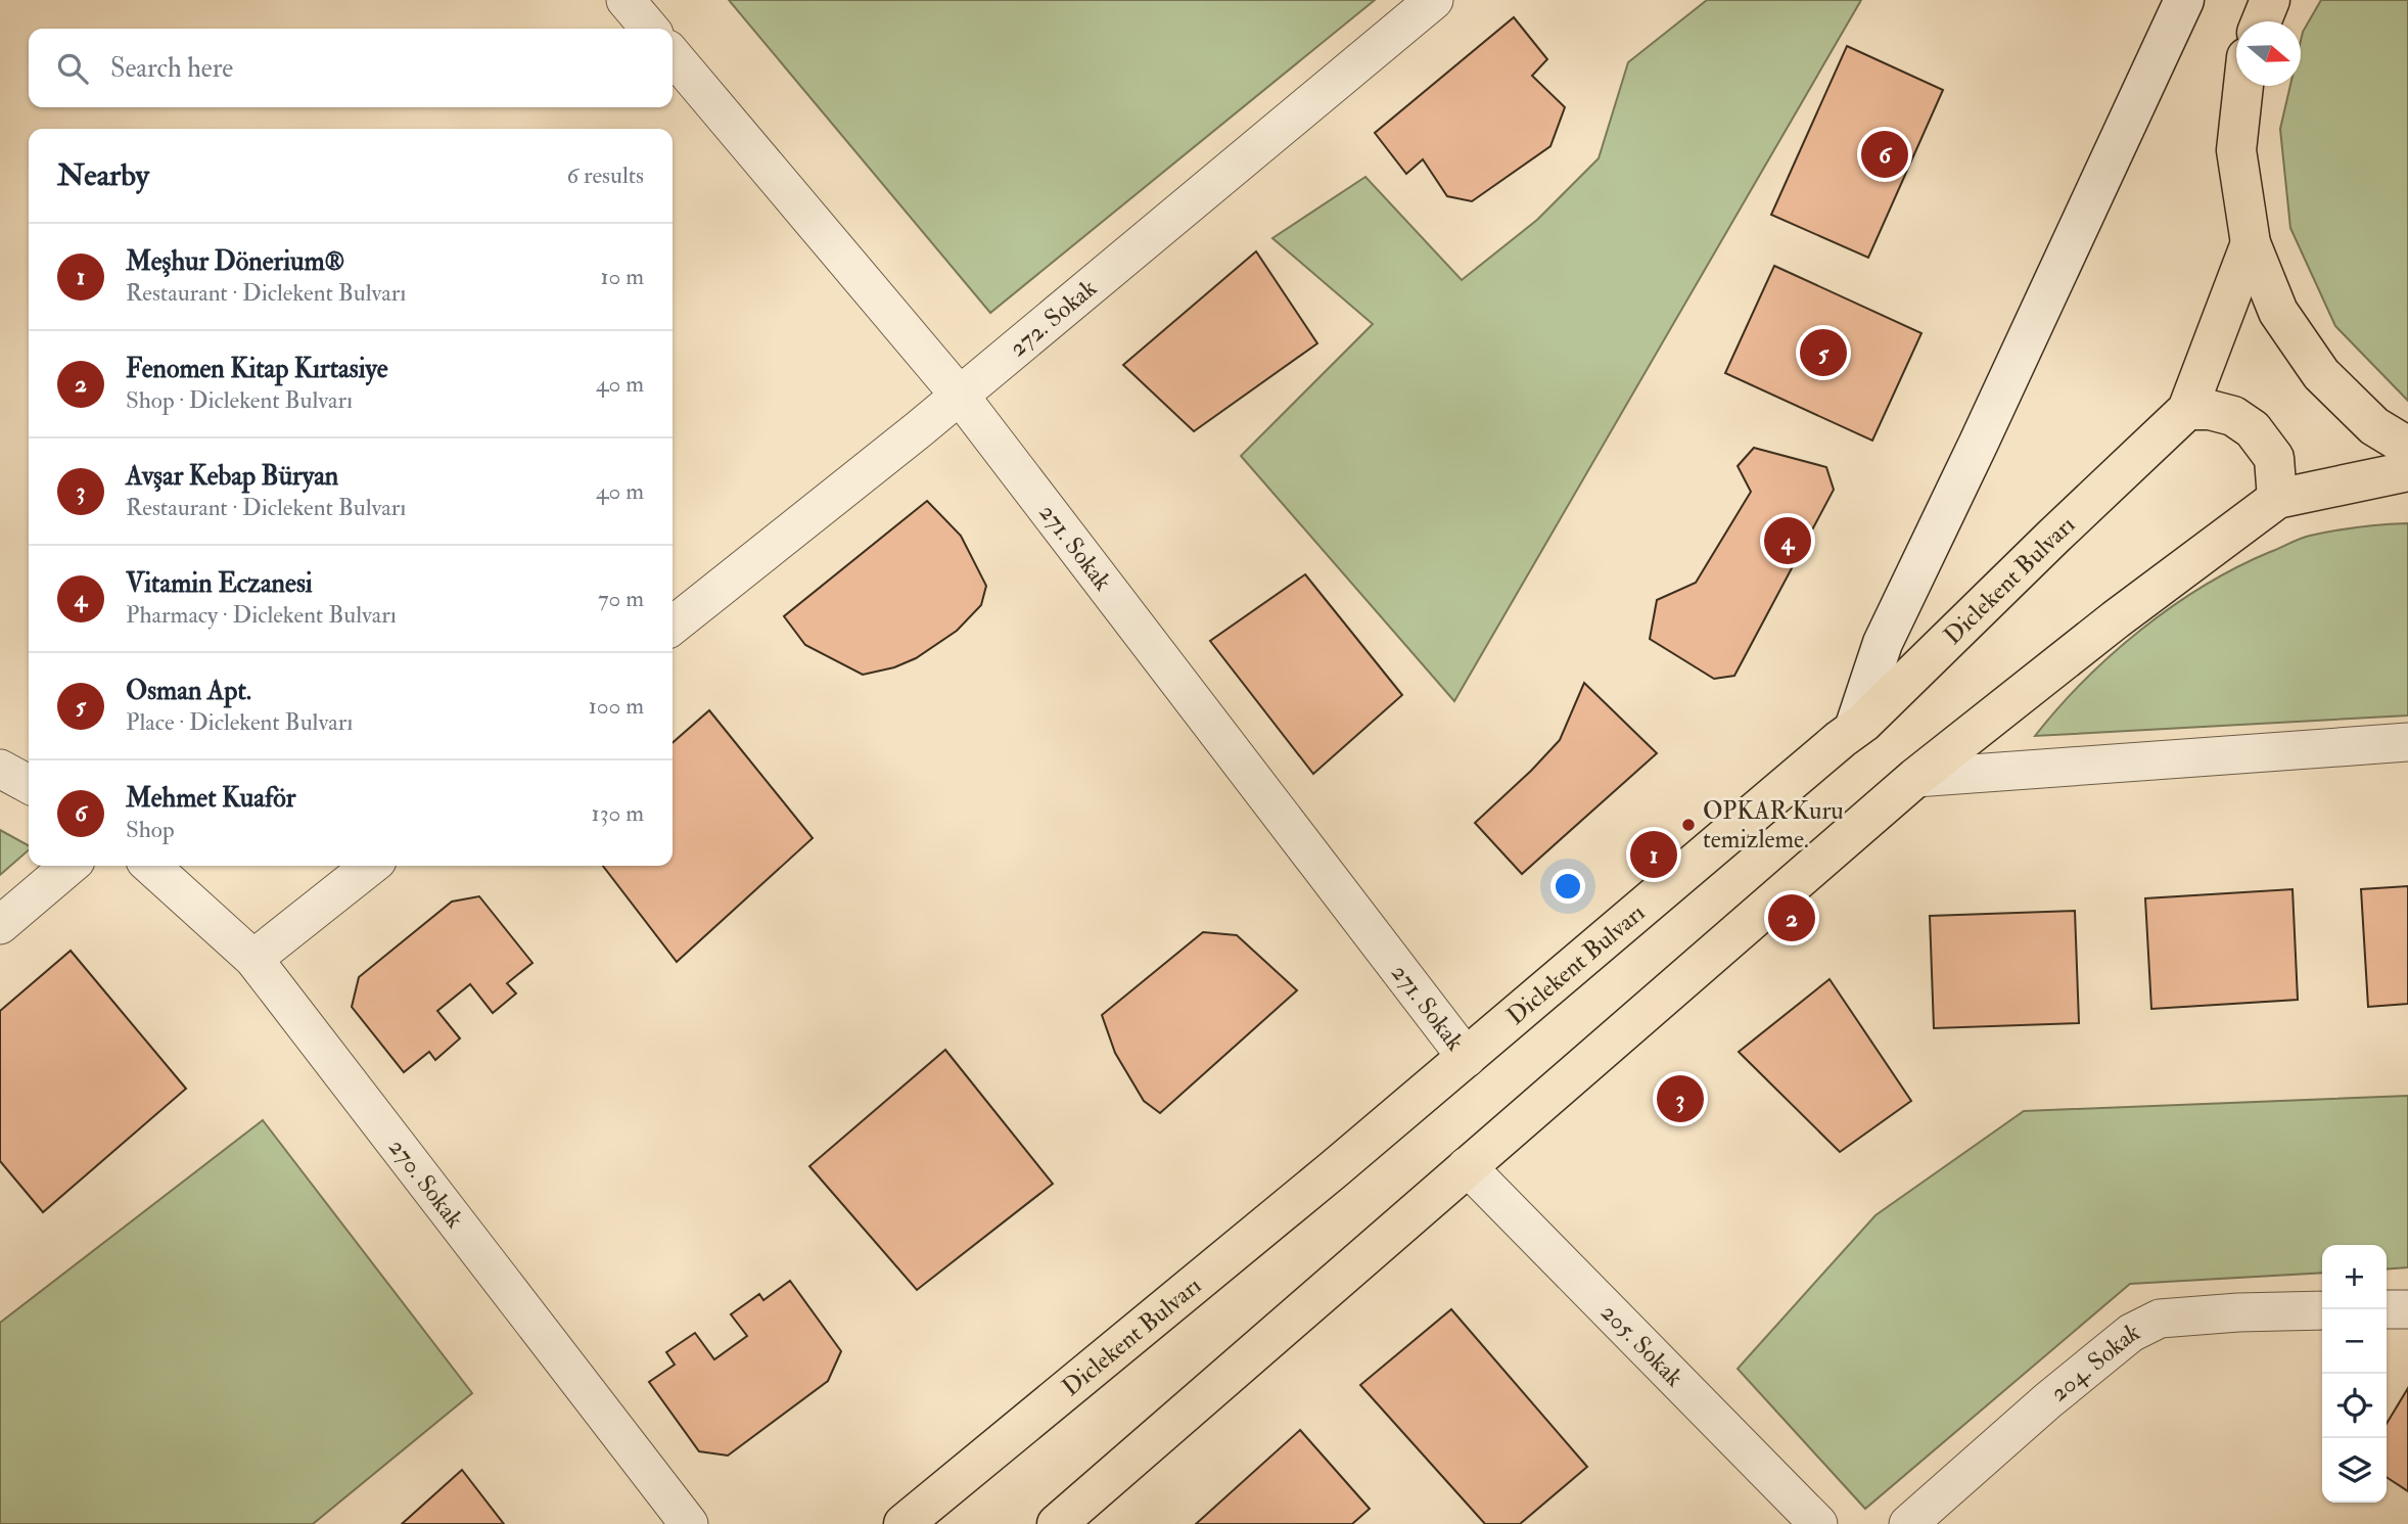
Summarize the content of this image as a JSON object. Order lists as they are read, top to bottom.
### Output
{
  "streets": {
    "main road": ["Diclekent Bulvarı"],
    "street": [
      "272. Sokak",
      "271. Sokak",
      "270. Sokak",
      "205. Sokak",
      "204. Sokak"
    ]
  },
  "crossings": [
    ["272. Sokak", "271. Sokak"],
    ["271. Sokak", "Diclekent Bulvarı"]
  ],
  "places": ["OPKAR Kuru temizleme."],
  "north": "right",
  "page": {
    "search": "Search here",
    "pins": [
      "6",
      "5",
      "4",
      "1",
      "2",
      "3"
    ],
    "heading": ["Nearby", "6 results"],
    "list": [
      {
        "mark": "1",
        "name": "Meşhur Dönerium®",
        "note": "Restaurant · Diclekent Bulvarı",
        "value": "10 m"
      },
      {
        "mark": "2",
        "name": "Fenomen Kitap Kırtasiye",
        "note": "Shop · Diclekent Bulvarı",
        "value": "40 m"
      },
      {
        "mark": "3",
        "name": "Avşar Kebap Büryan",
        "note": "Restaurant · Diclekent Bulvarı",
        "value": "40 m"
      },
      {
        "mark": "4",
        "name": "Vitamin Eczanesi",
        "note": "Pharmacy · Diclekent Bulvarı",
        "value": "70 m"
      },
      {
        "mark": "5",
        "name": "Osman Apt.",
        "note": "Place · Diclekent Bulvarı",
        "value": "100 m"
      },
      {
        "mark": "6",
        "name": "Mehmet Kuaför",
        "note": "Shop",
        "value": "130 m"
      }
    ],
    "map_buttons": ["+", "−"]
  }
}
